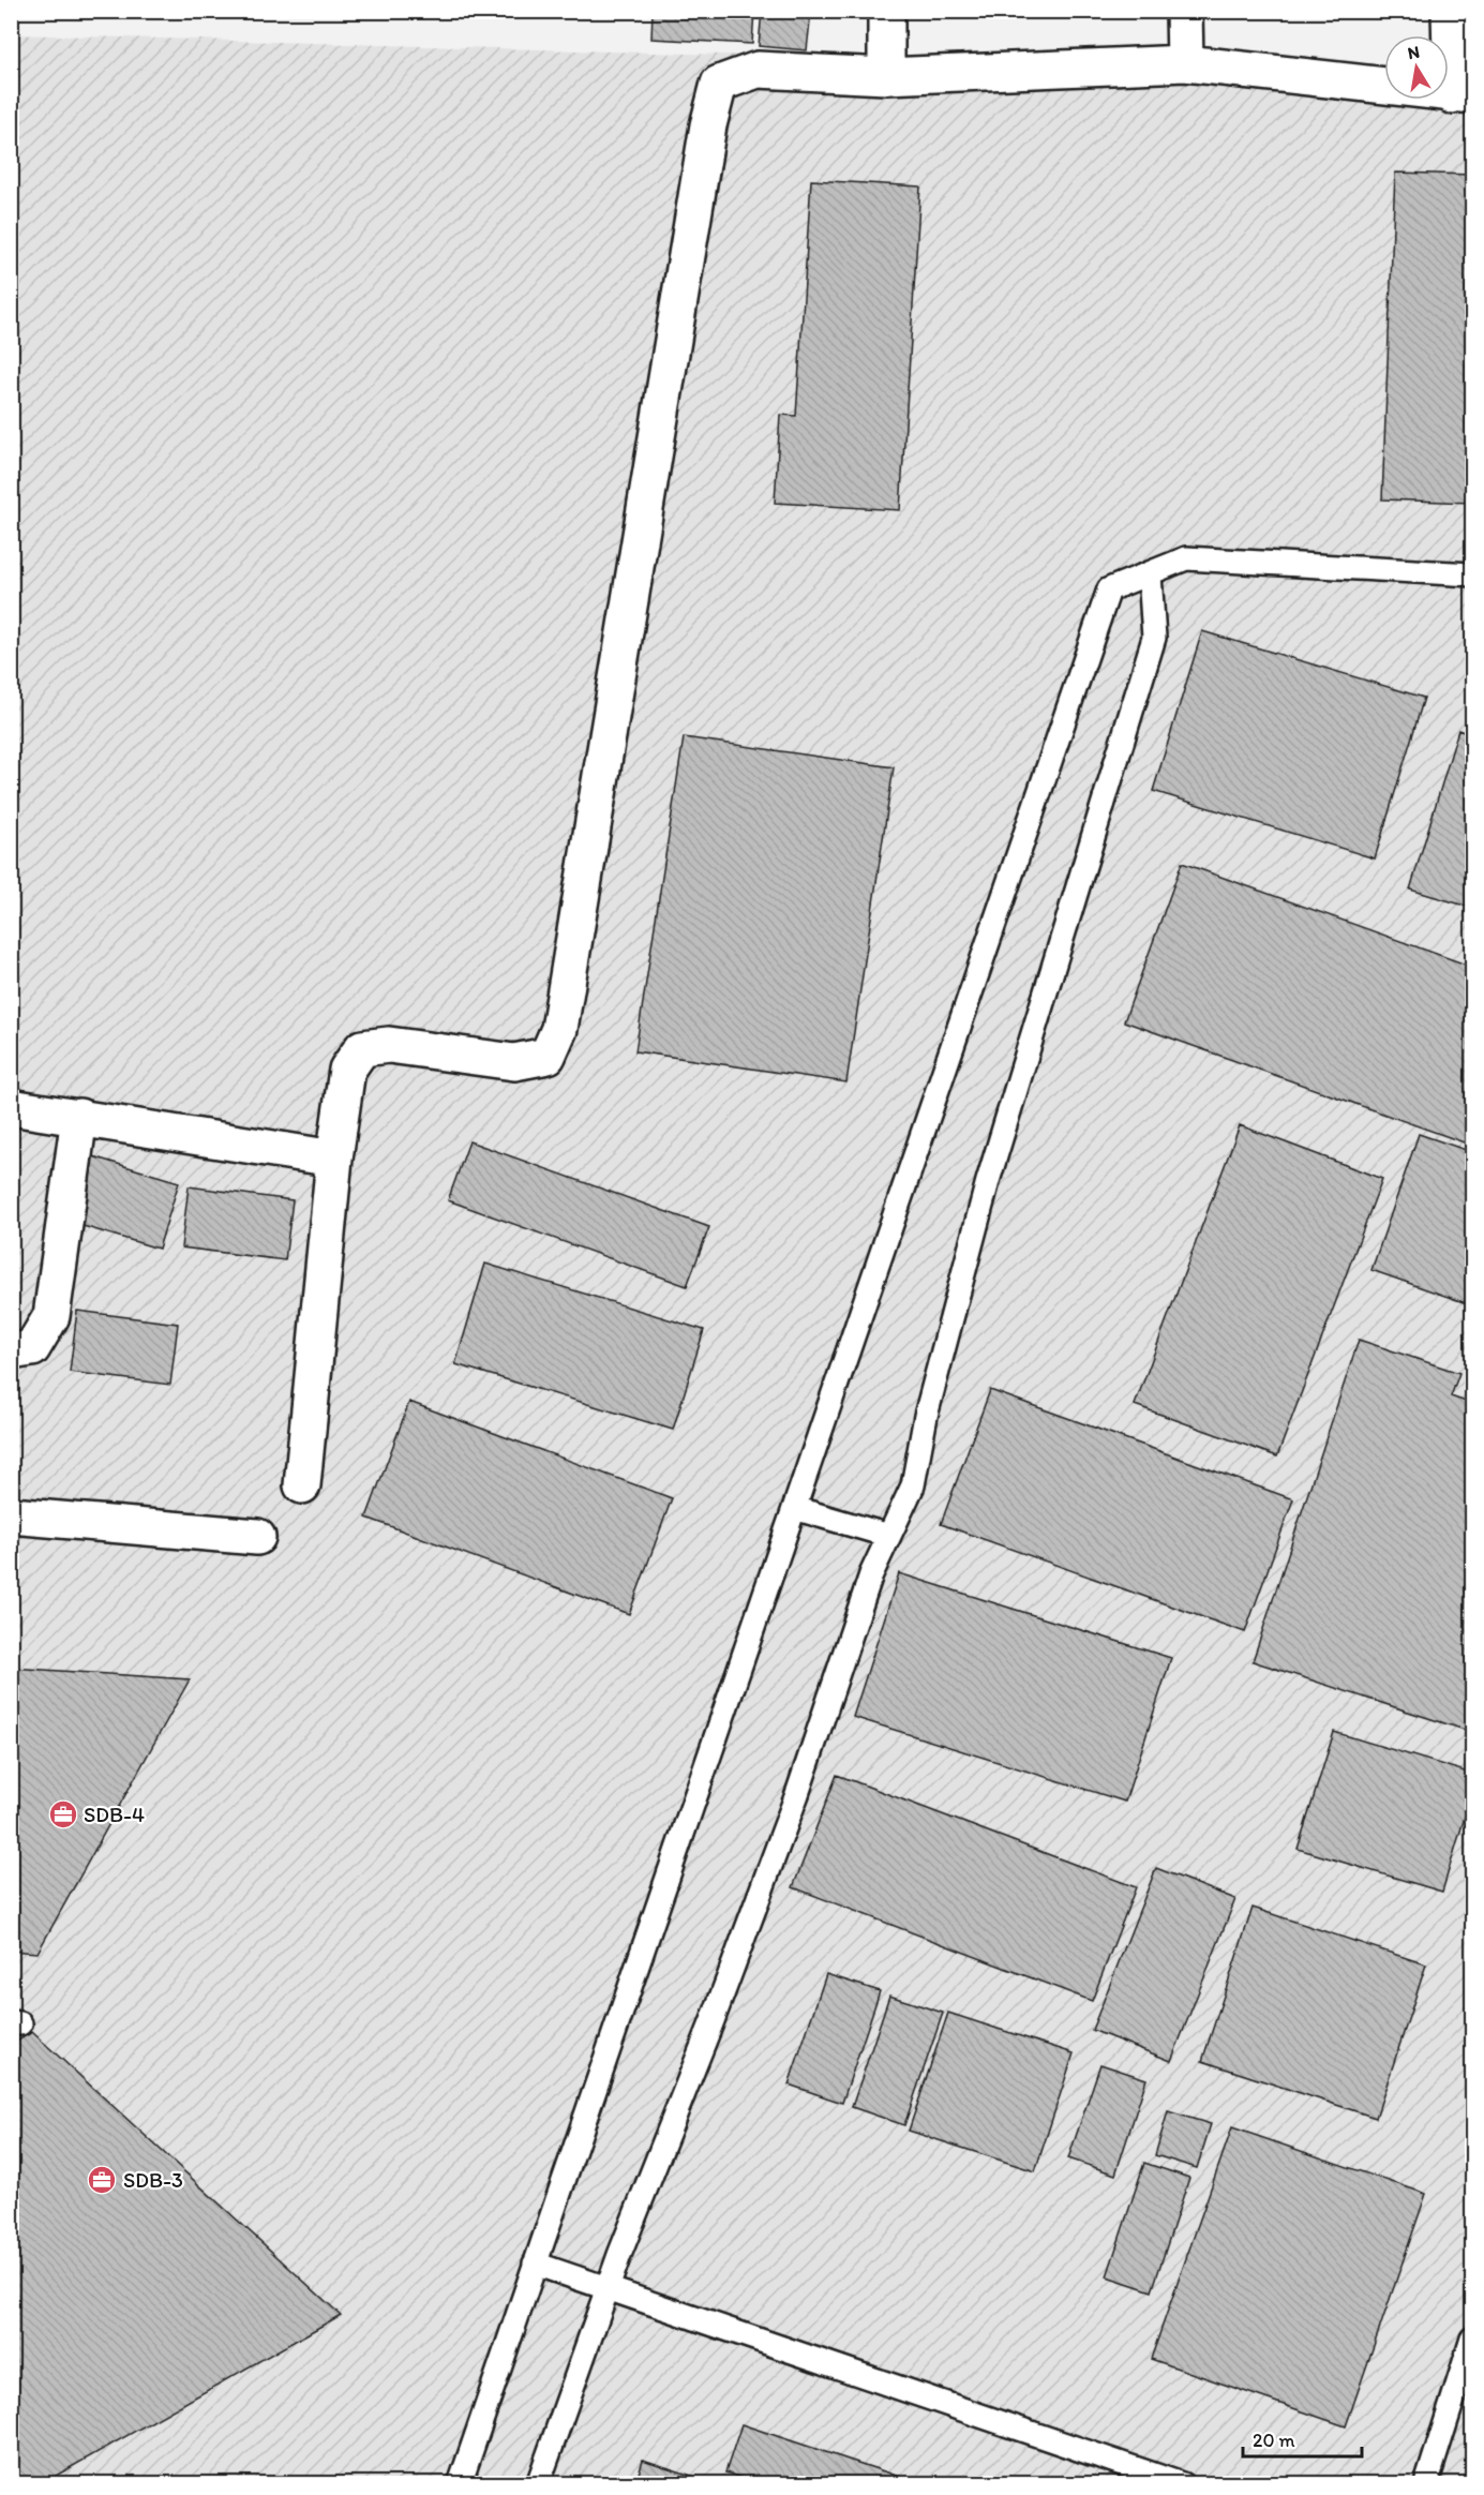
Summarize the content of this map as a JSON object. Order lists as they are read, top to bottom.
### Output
{
  "places": {
    "office": ["SDB-4", "SDB-3"]
  },
  "scale_bar": "20 m",
  "north": "top"
}
